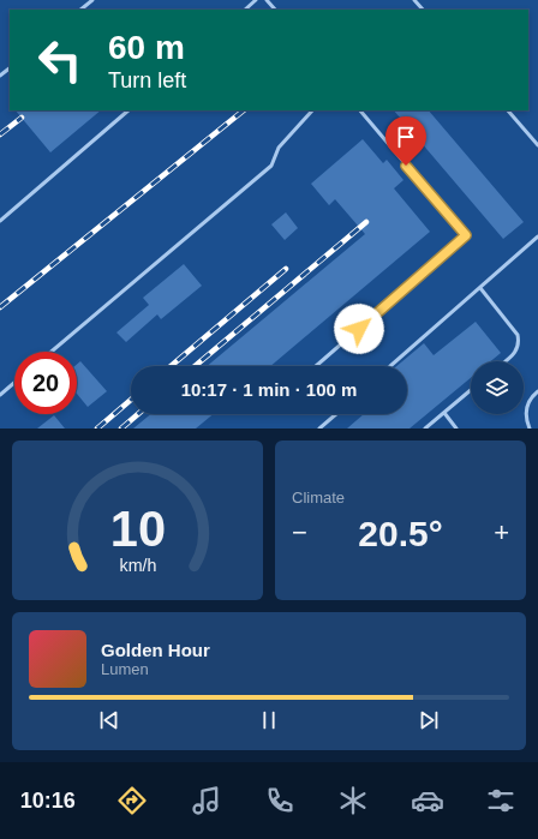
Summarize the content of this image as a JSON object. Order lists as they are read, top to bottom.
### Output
{
  "page": {
    "turn": ["60 m", "Turn left"],
    "limit": "20",
    "trip": "10:17 · 1 min · 100 m",
    "tile": "Climate",
    "heat": ["−", "20.5°", "+"],
    "song": ["Golden Hour", "Lumen"],
    "tabs": "10:16",
    "gauge": ["10", "km/h"]
  }
}
